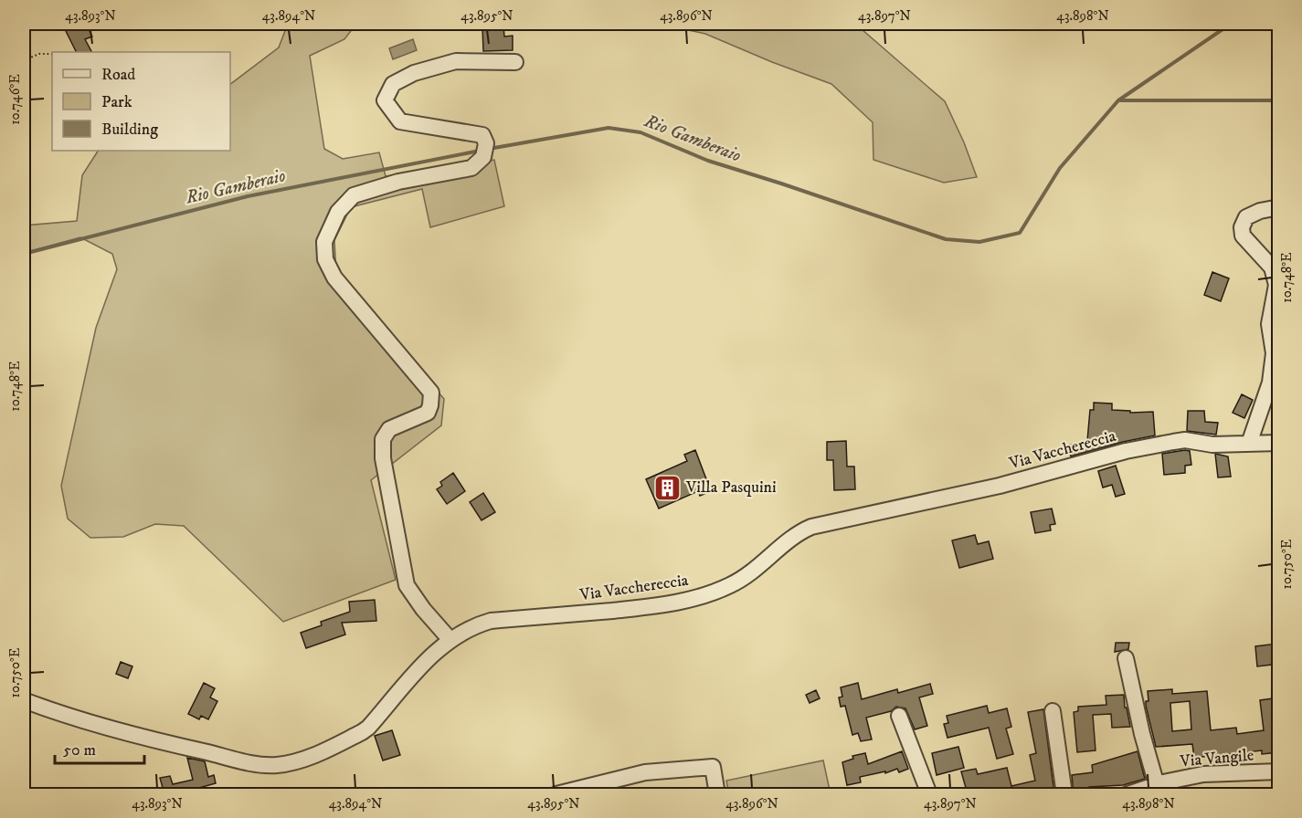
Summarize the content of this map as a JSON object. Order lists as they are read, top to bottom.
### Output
{
  "streets": {
    "street": ["Via Vacchereccia", "Via Vangile"]
  },
  "water": ["Rio Gamberaio"],
  "places": {
    "building": ["Villa Pasquini"]
  },
  "legend": ["Road", "Park", "Building"],
  "scale_bar": "50 m",
  "coordinates": [
    "43.893°N",
    "43.894°N",
    "43.895°N",
    "43.896°N",
    "43.897°N",
    "43.898°N",
    "10.746°E",
    "10.748°E",
    "10.750°E"
  ]
}
